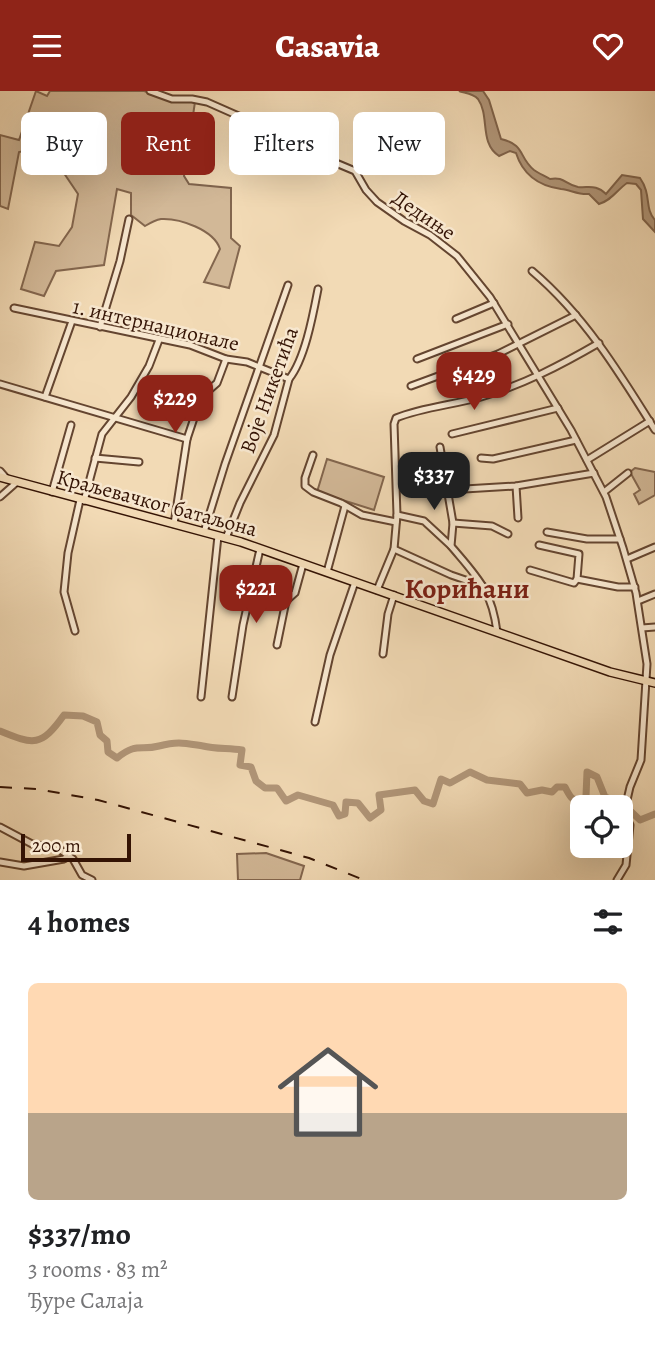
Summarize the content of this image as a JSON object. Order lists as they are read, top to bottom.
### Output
{
  "streets": {
    "main road": ["Краљевачког батаљона"],
    "street": ["Дедиње", "1. интернационале", "Воје Никетића"]
  },
  "crossings": [
    ["Дедиње", "Краљевачког батаљона"],
    ["1. интернационале", "Воје Никетића"],
    ["Воје Никетића", "Краљевачког батаљона"]
  ],
  "districts": ["Корићани"],
  "scale_bar": "200 m",
  "page": {
    "header": "Casavia",
    "chip": [
      "Buy",
      "Rent",
      "Filters",
      "New"
    ],
    "price": [
      "$429",
      "$229",
      "$337",
      "$221"
    ],
    "scale": "200 m",
    "heading": "4 homes",
    "list": [
      {
        "name": "$337/mo",
        "note": "3 rooms · 83 m² · Ђуре Салаја"
      }
    ]
  }
}
